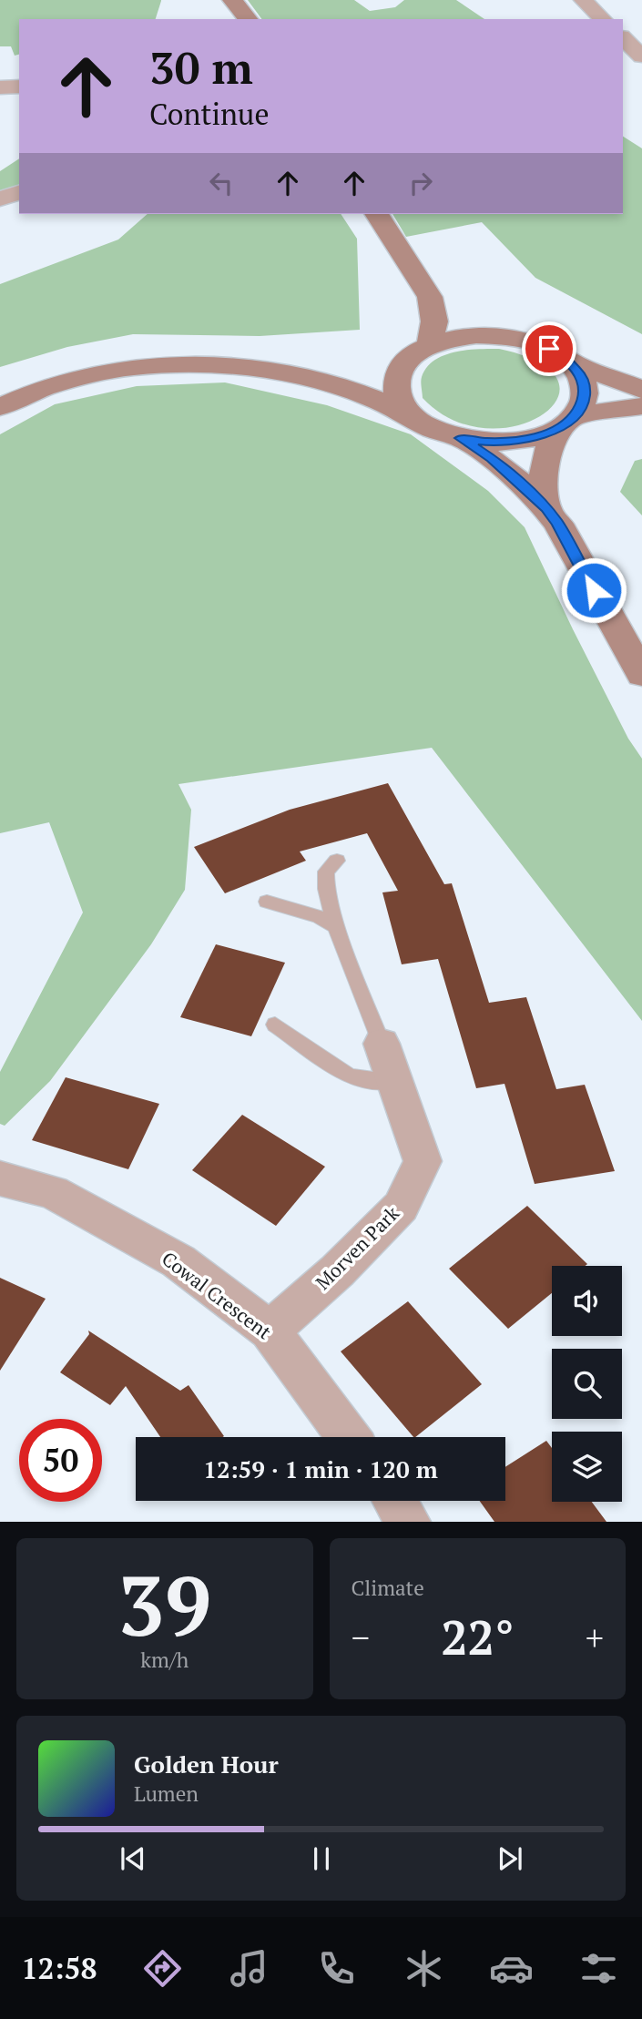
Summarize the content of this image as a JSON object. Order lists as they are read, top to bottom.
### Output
{
  "streets": {
    "street": ["Morven Park", "Cowal Crescent"]
  },
  "crossings": [
    ["Morven Park", "Cowal Crescent"]
  ],
  "page": {
    "turn": ["30 m", "Continue"],
    "limit": "50",
    "trip": "12:59 · 1 min · 120 m",
    "tile": [
      ["39", "km/h"],
      "Climate"
    ],
    "heat": ["−", "22°", "+"],
    "song": ["Golden Hour", "Lumen"],
    "tabs": "12:58"
  }
}
